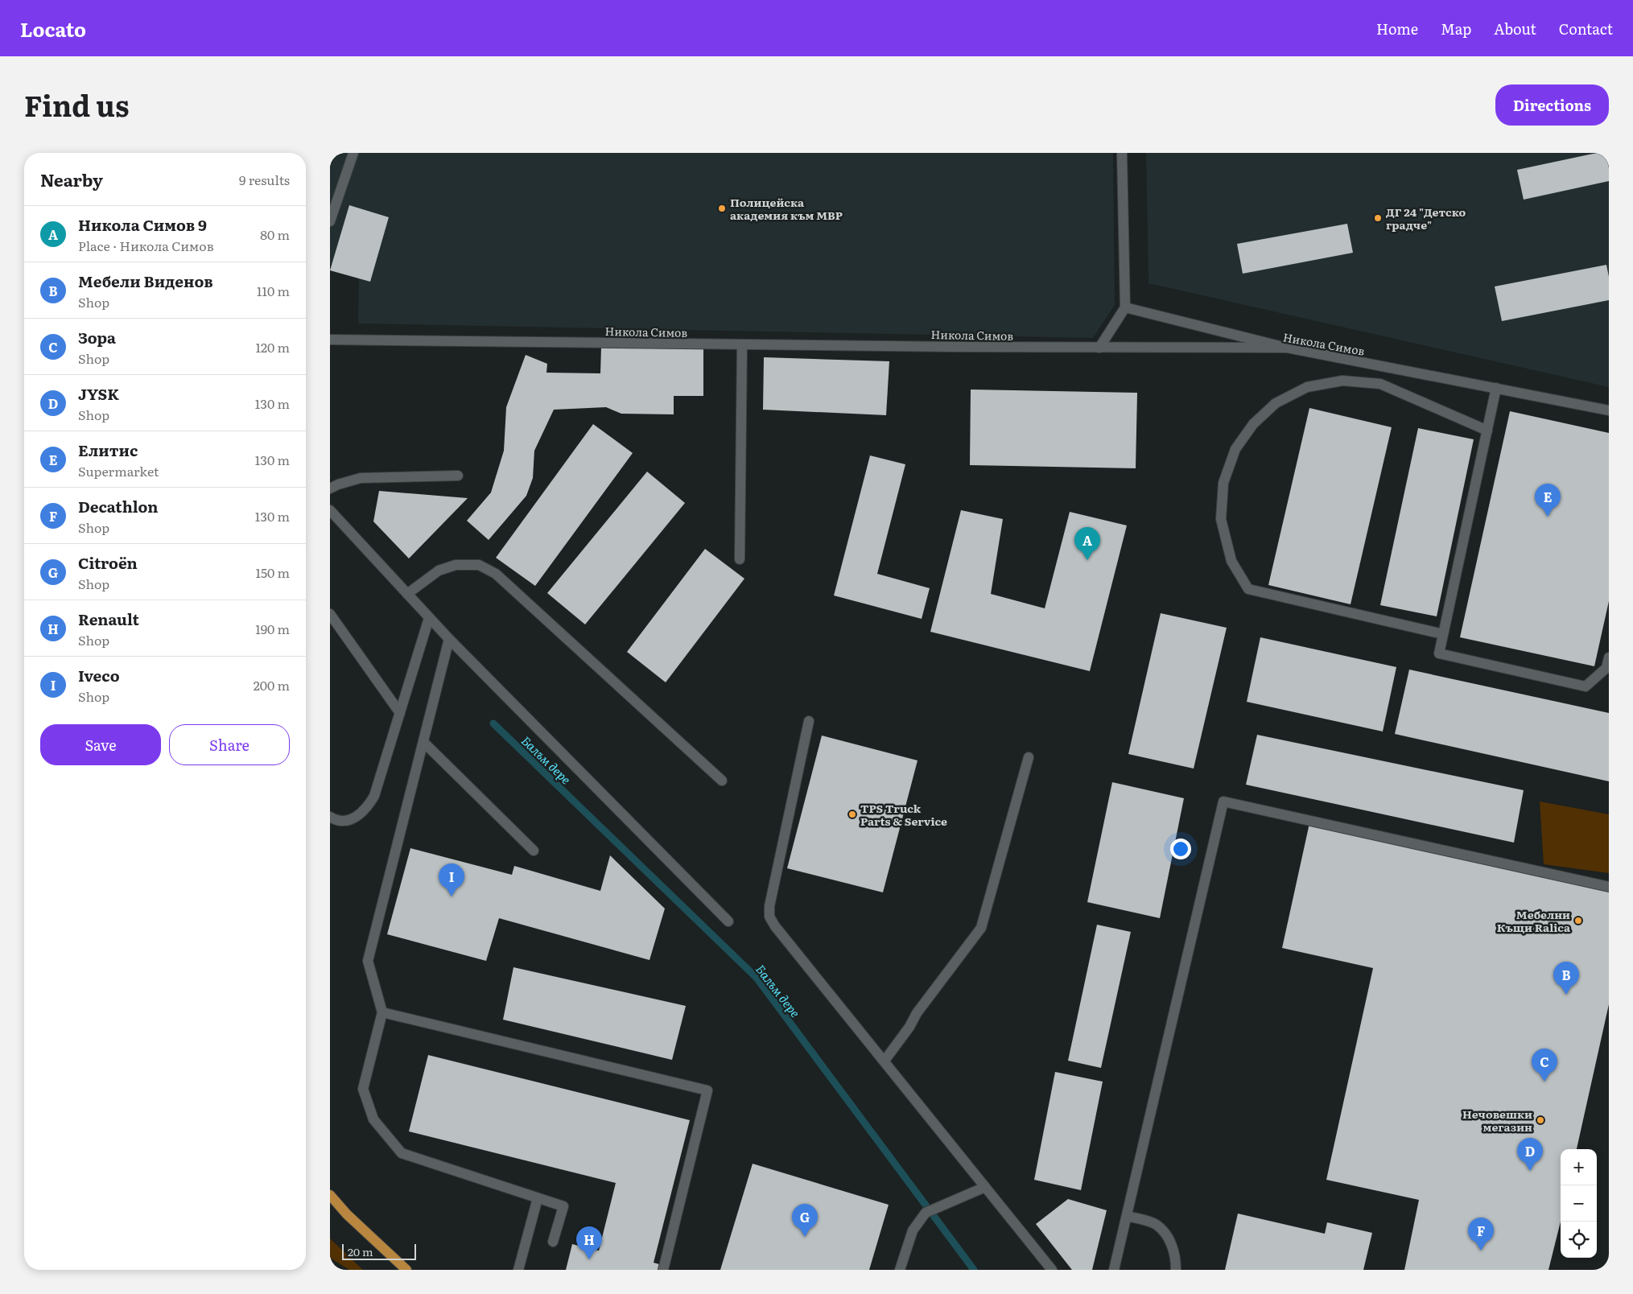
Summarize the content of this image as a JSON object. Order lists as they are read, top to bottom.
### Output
{
  "streets": {
    "street": ["Никола Симов"]
  },
  "water": ["Балъм дере"],
  "places": [
    "Полицейска академия към МВР",
    "ДГ 24 \"Детско градче\"",
    "TPS Truck Parts & Service",
    "Мебелни Къщи Ralica",
    "Нечовешки мегазин"
  ],
  "scale_bar": "20 m",
  "page": {
    "header": "Locato",
    "nav": [
      "Home",
      "Map",
      "About",
      "Contact"
    ],
    "title": "Find us",
    "buttons": [
      "Directions",
      ["Save", "Share"]
    ],
    "heading": ["Nearby", "9 results"],
    "list": [
      {
        "mark": "A",
        "name": "Никола Симов 9",
        "note": "Place · Никола Симов",
        "value": "80 m"
      },
      {
        "mark": "B",
        "name": "Мебели Виденов",
        "note": "Shop",
        "value": "110 m"
      },
      {
        "mark": "C",
        "name": "Зора",
        "note": "Shop",
        "value": "120 m"
      },
      {
        "mark": "D",
        "name": "JYSK",
        "note": "Shop",
        "value": "130 m"
      },
      {
        "mark": "E",
        "name": "Елитис",
        "note": "Supermarket",
        "value": "130 m"
      },
      {
        "mark": "F",
        "name": "Decathlon",
        "note": "Shop",
        "value": "130 m"
      },
      {
        "mark": "G",
        "name": "Citroën",
        "note": "Shop",
        "value": "150 m"
      },
      {
        "mark": "H",
        "name": "Renault",
        "note": "Shop",
        "value": "190 m"
      },
      {
        "mark": "I",
        "name": "Iveco",
        "note": "Shop",
        "value": "200 m"
      }
    ],
    "pins": [
      "E",
      "A",
      "I",
      "B",
      "C",
      "D",
      "G",
      "F",
      "H"
    ],
    "map_buttons": ["+", "−"],
    "scale": "20 m"
  }
}
